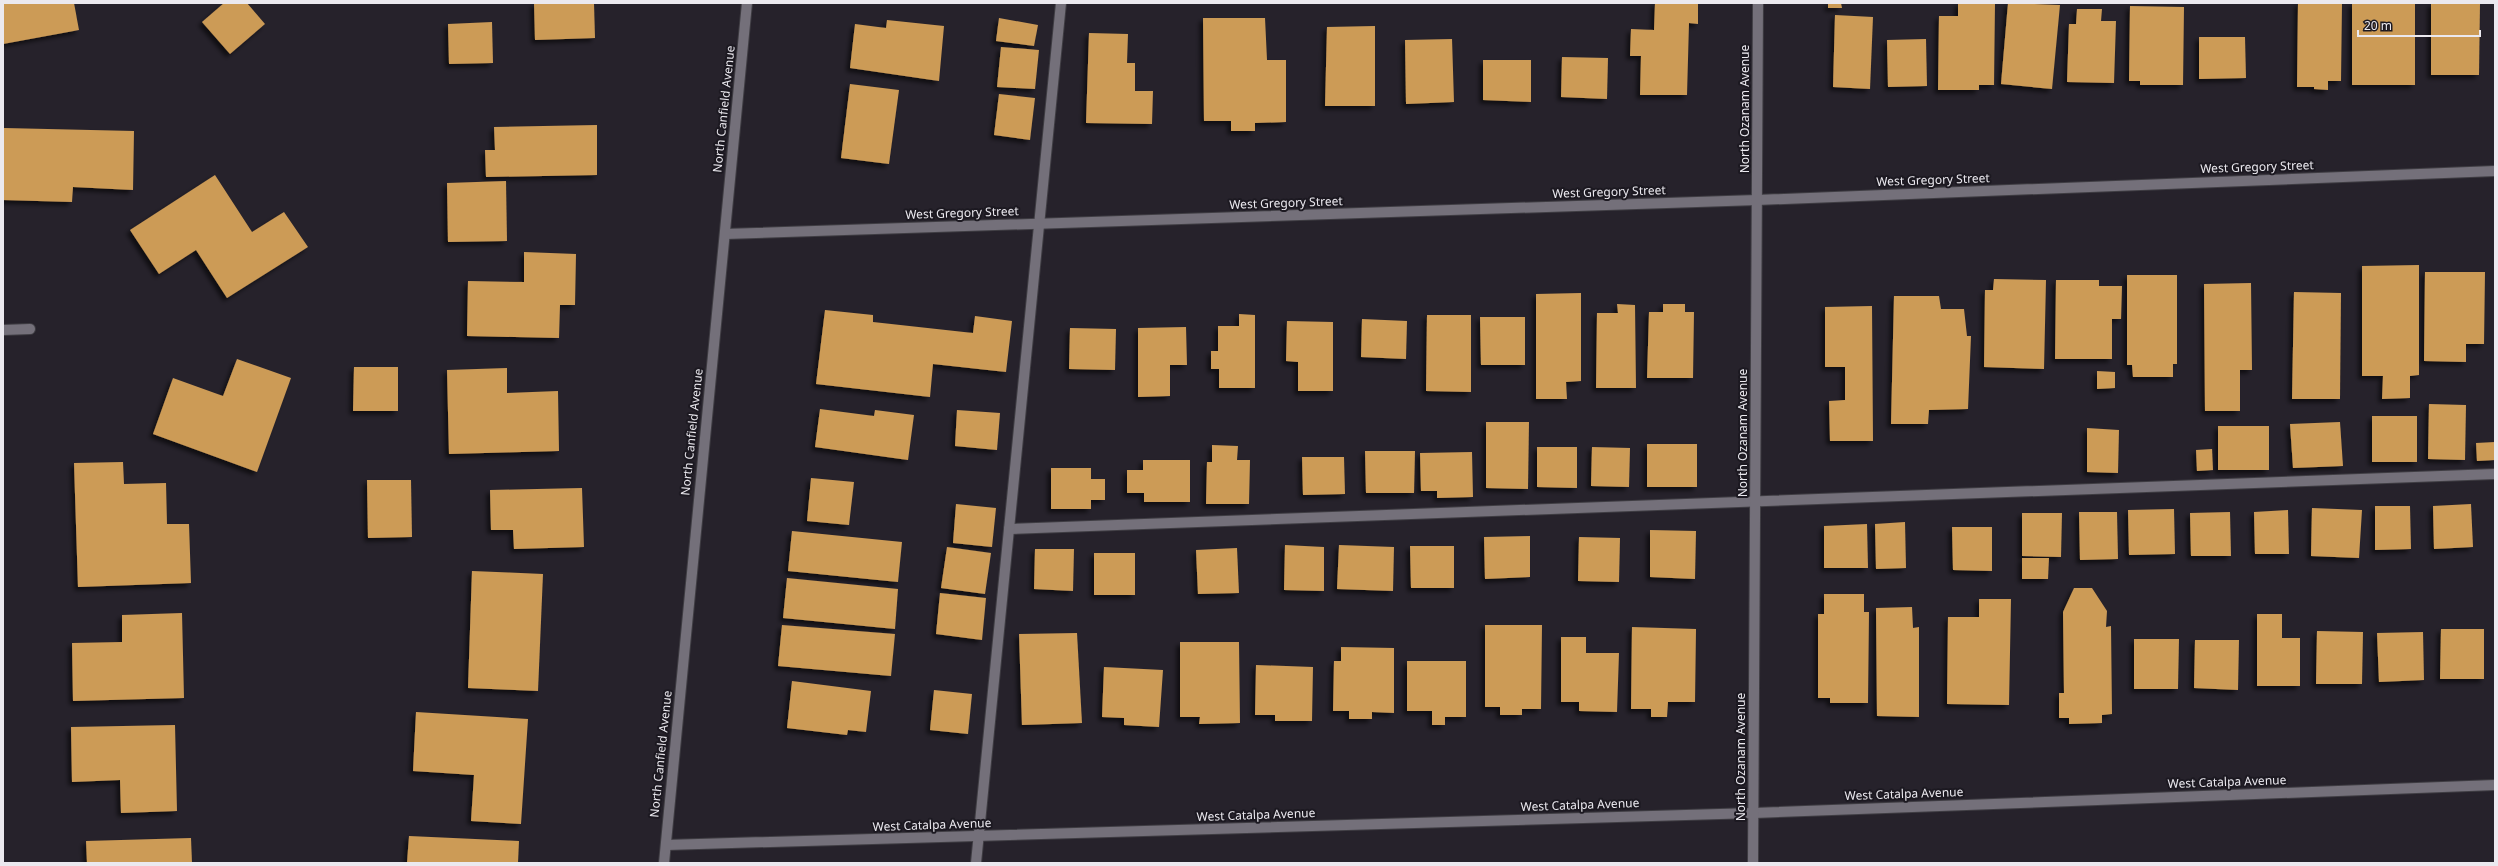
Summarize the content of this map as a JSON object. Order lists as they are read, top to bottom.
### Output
{
  "streets": {
    "street": [
      "North Canfield Avenue",
      "North Ozanam Avenue",
      "West Gregory Street",
      "West Catalpa Avenue"
    ]
  },
  "crossings": [
    ["North Canfield Avenue", "West Gregory Street"],
    ["North Canfield Avenue", "West Catalpa Avenue"],
    ["North Ozanam Avenue", "West Gregory Street"],
    ["North Ozanam Avenue", "West Catalpa Avenue"]
  ],
  "scale_bar": "20 m"
}
